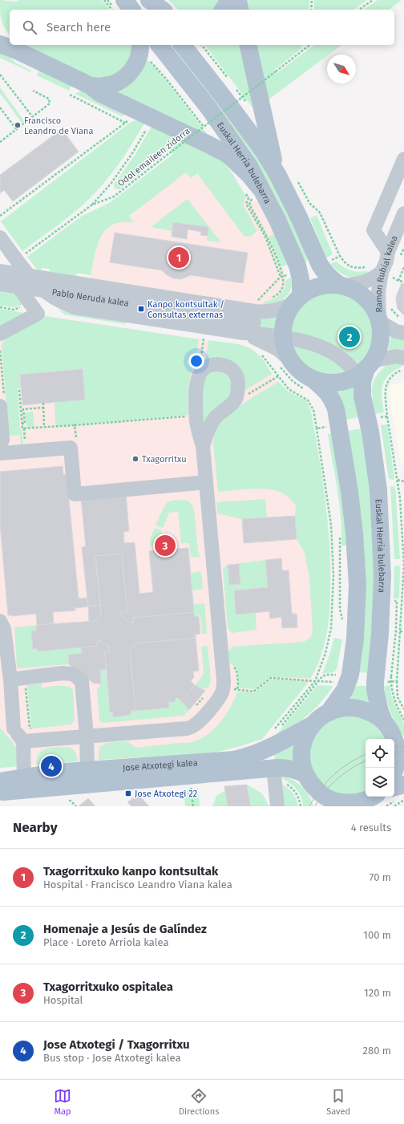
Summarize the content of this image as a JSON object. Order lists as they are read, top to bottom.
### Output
{
  "streets": {
    "main road": ["Euskal Herria bulebarra", "Jose Atxotegi kalea"],
    "street": ["Ramon Rubial kalea", "Pablo Neruda kalea"],
    "path": ["Odol emaileen zidorra"]
  },
  "crossings": [
    ["Odol emaileen zidorra", "Pablo Neruda kalea"]
  ],
  "places": {
    "other": ["Francisco Leandro de Viana", "Txagorritxu"],
    "transit": ["Kanpo kontsultak / Consultas externas", "Jose Atxotegi 22"]
  },
  "north": "bottom right",
  "page": {
    "search": "Search here",
    "pins": [
      "1",
      "2",
      "3",
      "4"
    ],
    "heading": ["Nearby", "4 results"],
    "list": [
      {
        "mark": "1",
        "name": "Txagorritxuko kanpo kontsultak",
        "note": "Hospital · Francisco Leandro Viana kalea",
        "value": "70 m"
      },
      {
        "mark": "2",
        "name": "Homenaje a Jesús de Galíndez",
        "note": "Place · Loreto Arriola kalea",
        "value": "100 m"
      },
      {
        "mark": "3",
        "name": "Txagorritxuko ospitalea",
        "note": "Hospital",
        "value": "120 m"
      },
      {
        "mark": "4",
        "name": "Jose Atxotegi / Txagorritxu",
        "note": "Bus stop · Jose Atxotegi kalea",
        "value": "280 m"
      }
    ],
    "nav": ["Map", "Directions", "Saved"]
  }
}
